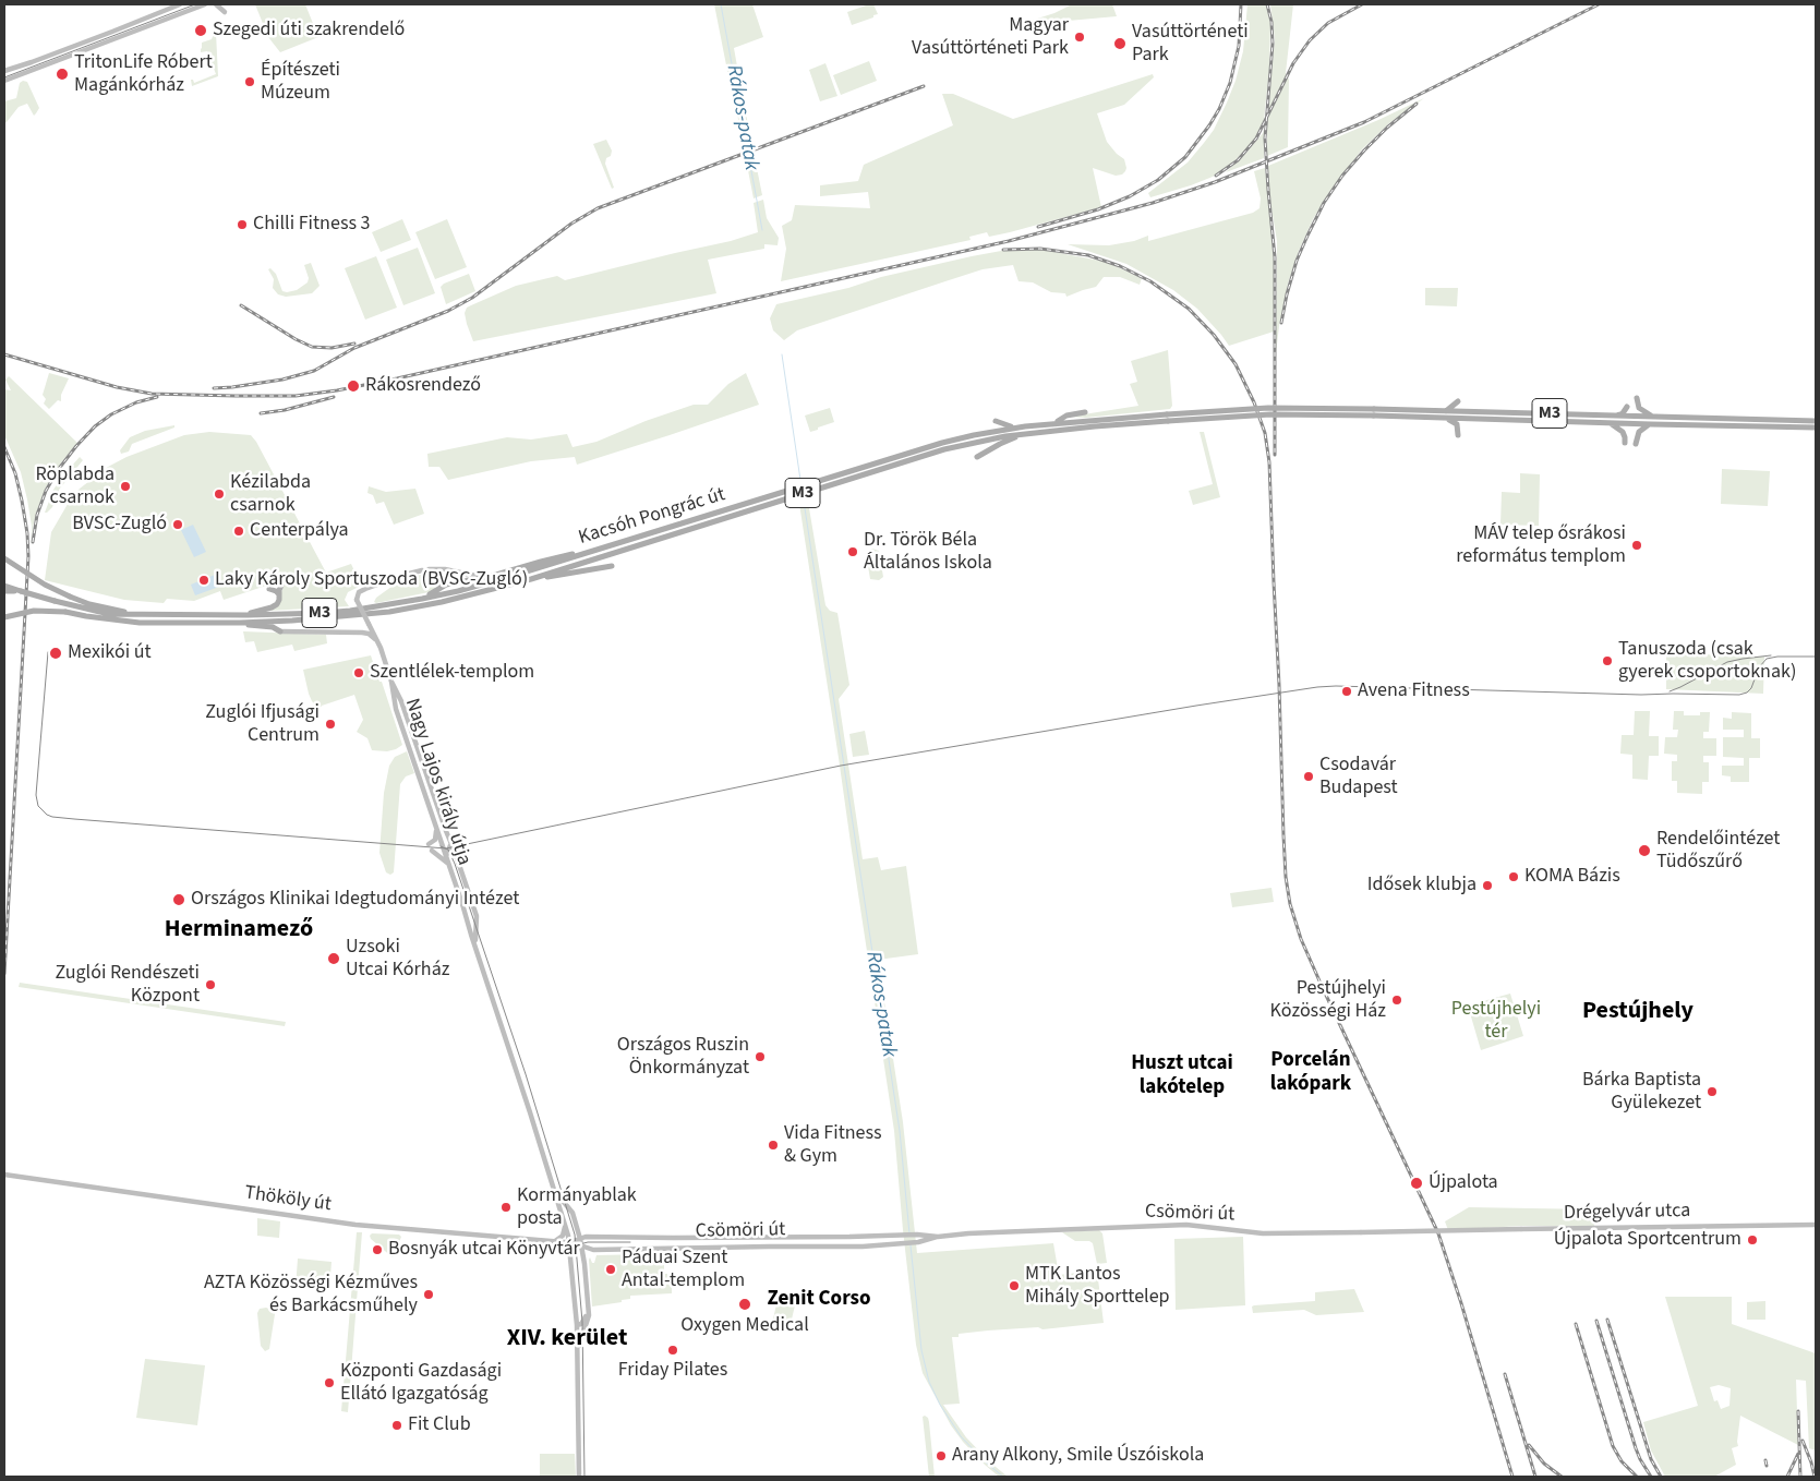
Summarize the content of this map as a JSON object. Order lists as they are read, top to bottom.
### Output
{
  "streets": {
    "main road": [
      "M3",
      "Kacsóh Pongrác út",
      "Nagy Lajos király útja",
      "Thököly út",
      "Drégelyvár utca",
      "Csömöri út"
    ]
  },
  "crossings": [
    ["M3", "Kacsóh Pongrác út"],
    ["Nagy Lajos király útja", "Thököly út"],
    ["Drégelyvár utca", "Csömöri út"]
  ],
  "districts": [
    "Herminamező",
    "Pestújhely",
    "Porcelán lakópark",
    "Huszt utcai lakótelep",
    "Zenit Corso",
    "XIV. kerület"
  ],
  "water": ["Rákos-patak"],
  "parks": ["Pestújhelyi tér"],
  "places": [
    "Szegedi úti szakrendelő",
    "Magyar Vasúttörténeti Park",
    "Vasúttörténeti Park",
    "TritonLife Róbert Magánkórház",
    "Építészeti Múzeum",
    "Chilli Fitness 3",
    "Rákosrendező",
    "Röplabda csarnok",
    "Kézilabda csarnok",
    "BVSC-Zugló",
    "Centerpálya",
    "MÁV telep ősrákosi református templom",
    "Dr. Török Béla Általános Iskola",
    "Laky Károly Sportuszoda (BVSC-Zugló)",
    "Mexikói út",
    "Tanuszoda (csak gyerek csoportoknak)",
    "Szentlélek-templom",
    "Avena Fitness",
    "Zuglói Ifjusági Centrum",
    "Csodavár Budapest",
    "Rendelőintézet Tüdőszűrő",
    "KOMA Bázis",
    "Idősek klubja",
    "Országos Klinikai Idegtudományi Intézet",
    "Uzsoki Utcai Kórház",
    "Zuglói Rendészeti Központ",
    "Pestújhelyi Közösségi Ház",
    "Országos Ruszin Önkormányzat",
    "Bárka Baptista Gyülekezet",
    "Vida Fitness & Gym",
    "Újpalota",
    "Kormányablak posta",
    "Újpalota Sportcentrum",
    "Bosnyák utcai Könyvtár",
    "Páduai Szent Antal-templom",
    "MTK Lantos Mihály Sporttelep",
    "AZTA Közösségi Kézműves és Barkácsműhely",
    "Oxygen Medical",
    "Friday Pilates",
    "Központi Gazdasági Ellátó Igazgatóság",
    "Fit Club",
    "Arany Alkony, Smile Úszóiskola"
  ]
}
